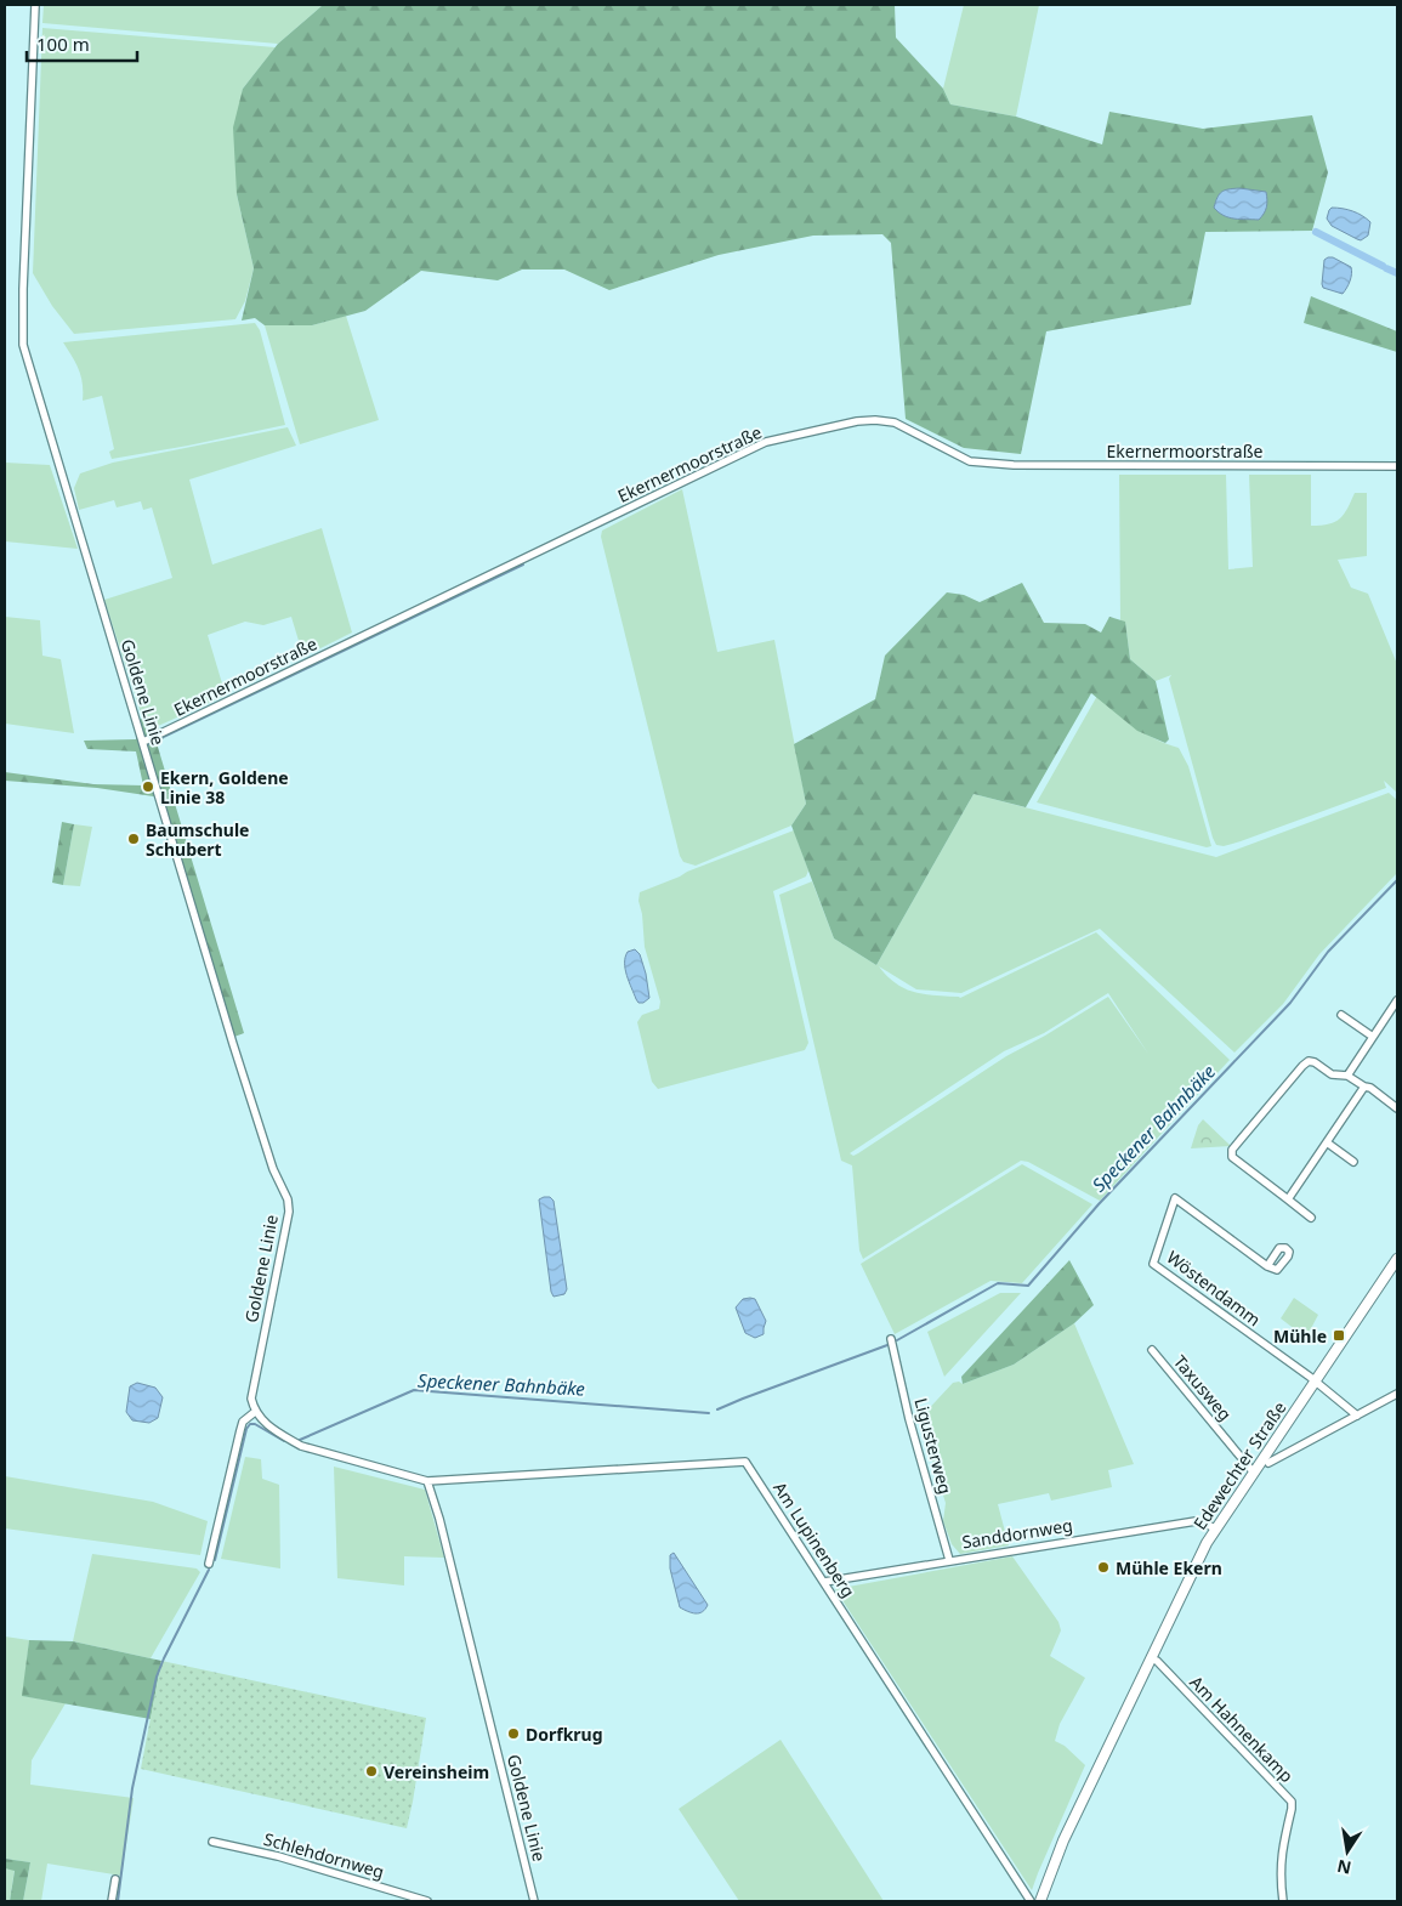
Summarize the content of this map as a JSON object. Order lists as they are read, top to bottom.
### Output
{
  "streets": {
    "main road": ["Edewechter Straße"],
    "street": [
      "Ekernermoorstraße",
      "Goldene Linie",
      "Wöstendamm",
      "Taxusweg",
      "Ligusterweg",
      "Sanddornweg",
      "Am Lupinenberg",
      "Am Hahnenkamp",
      "Schlehdornweg"
    ]
  },
  "crossings": [
    ["Ekernermoorstraße", "Goldene Linie"],
    ["Goldene Linie", "Am Lupinenberg"],
    ["Wöstendamm", "Edewechter Straße"],
    ["Taxusweg", "Edewechter Straße"],
    ["Ligusterweg", "Sanddornweg"],
    ["Edewechter Straße", "Sanddornweg"],
    ["Edewechter Straße", "Am Hahnenkamp"],
    ["Sanddornweg", "Am Lupinenberg"]
  ],
  "water": ["Speckener Bahnbäke"],
  "places": {
    "other": [
      "Ekern, Goldene Linie 38",
      "Baumschule Schubert",
      "Mühle Ekern",
      "Dorfkrug",
      "Vereinsheim"
    ],
    "transit": ["Mühle"]
  },
  "scale_bar": "100 m",
  "north": "bottom"
}
